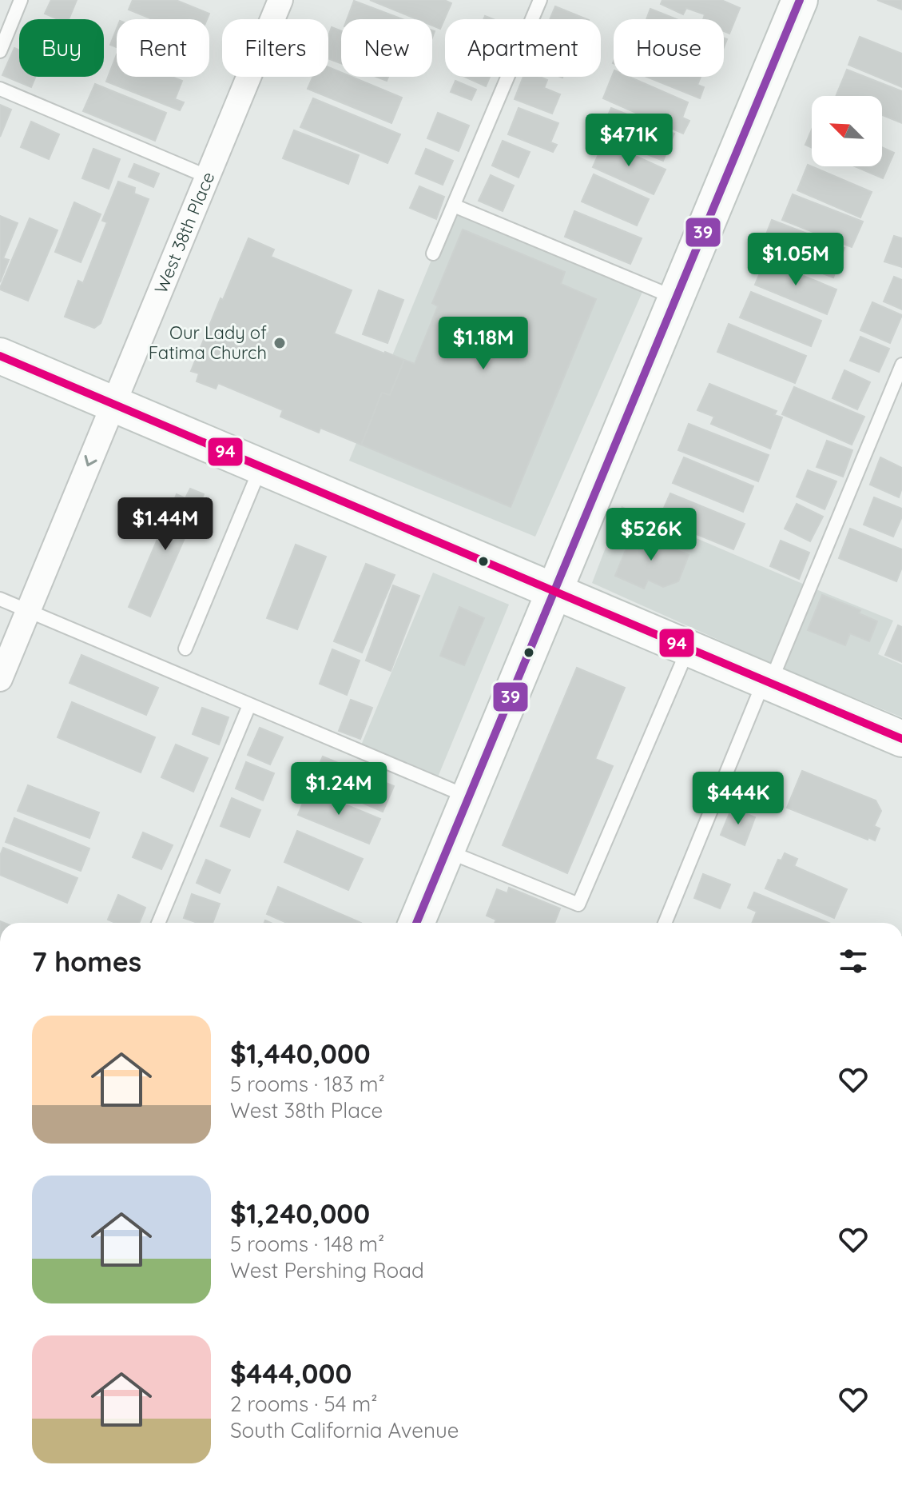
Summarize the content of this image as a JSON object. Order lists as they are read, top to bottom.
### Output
{
  "streets": {
    "street": ["West 38th Place"]
  },
  "places": ["Our Lady of Fatima Church"],
  "lines": ["transit line 39", "transit line 94"],
  "north": "top left",
  "page": {
    "chip": [
      "Buy",
      "Rent",
      "Filters",
      "New",
      "Apartment",
      "House"
    ],
    "price": [
      "$471K",
      "$1.05M",
      "$1.18M",
      "$1.44M",
      "$526K",
      "$1.24M",
      "$444K"
    ],
    "heading": "7 homes",
    "list": [
      {
        "name": "$1,440,000",
        "note": "5 rooms · 183 m² · West 38th Place"
      },
      {
        "name": "$1,240,000",
        "note": "5 rooms · 148 m² · West Pershing Road"
      },
      {
        "name": "$444,000",
        "note": "2 rooms · 54 m² · South California Avenue"
      }
    ]
  }
}
